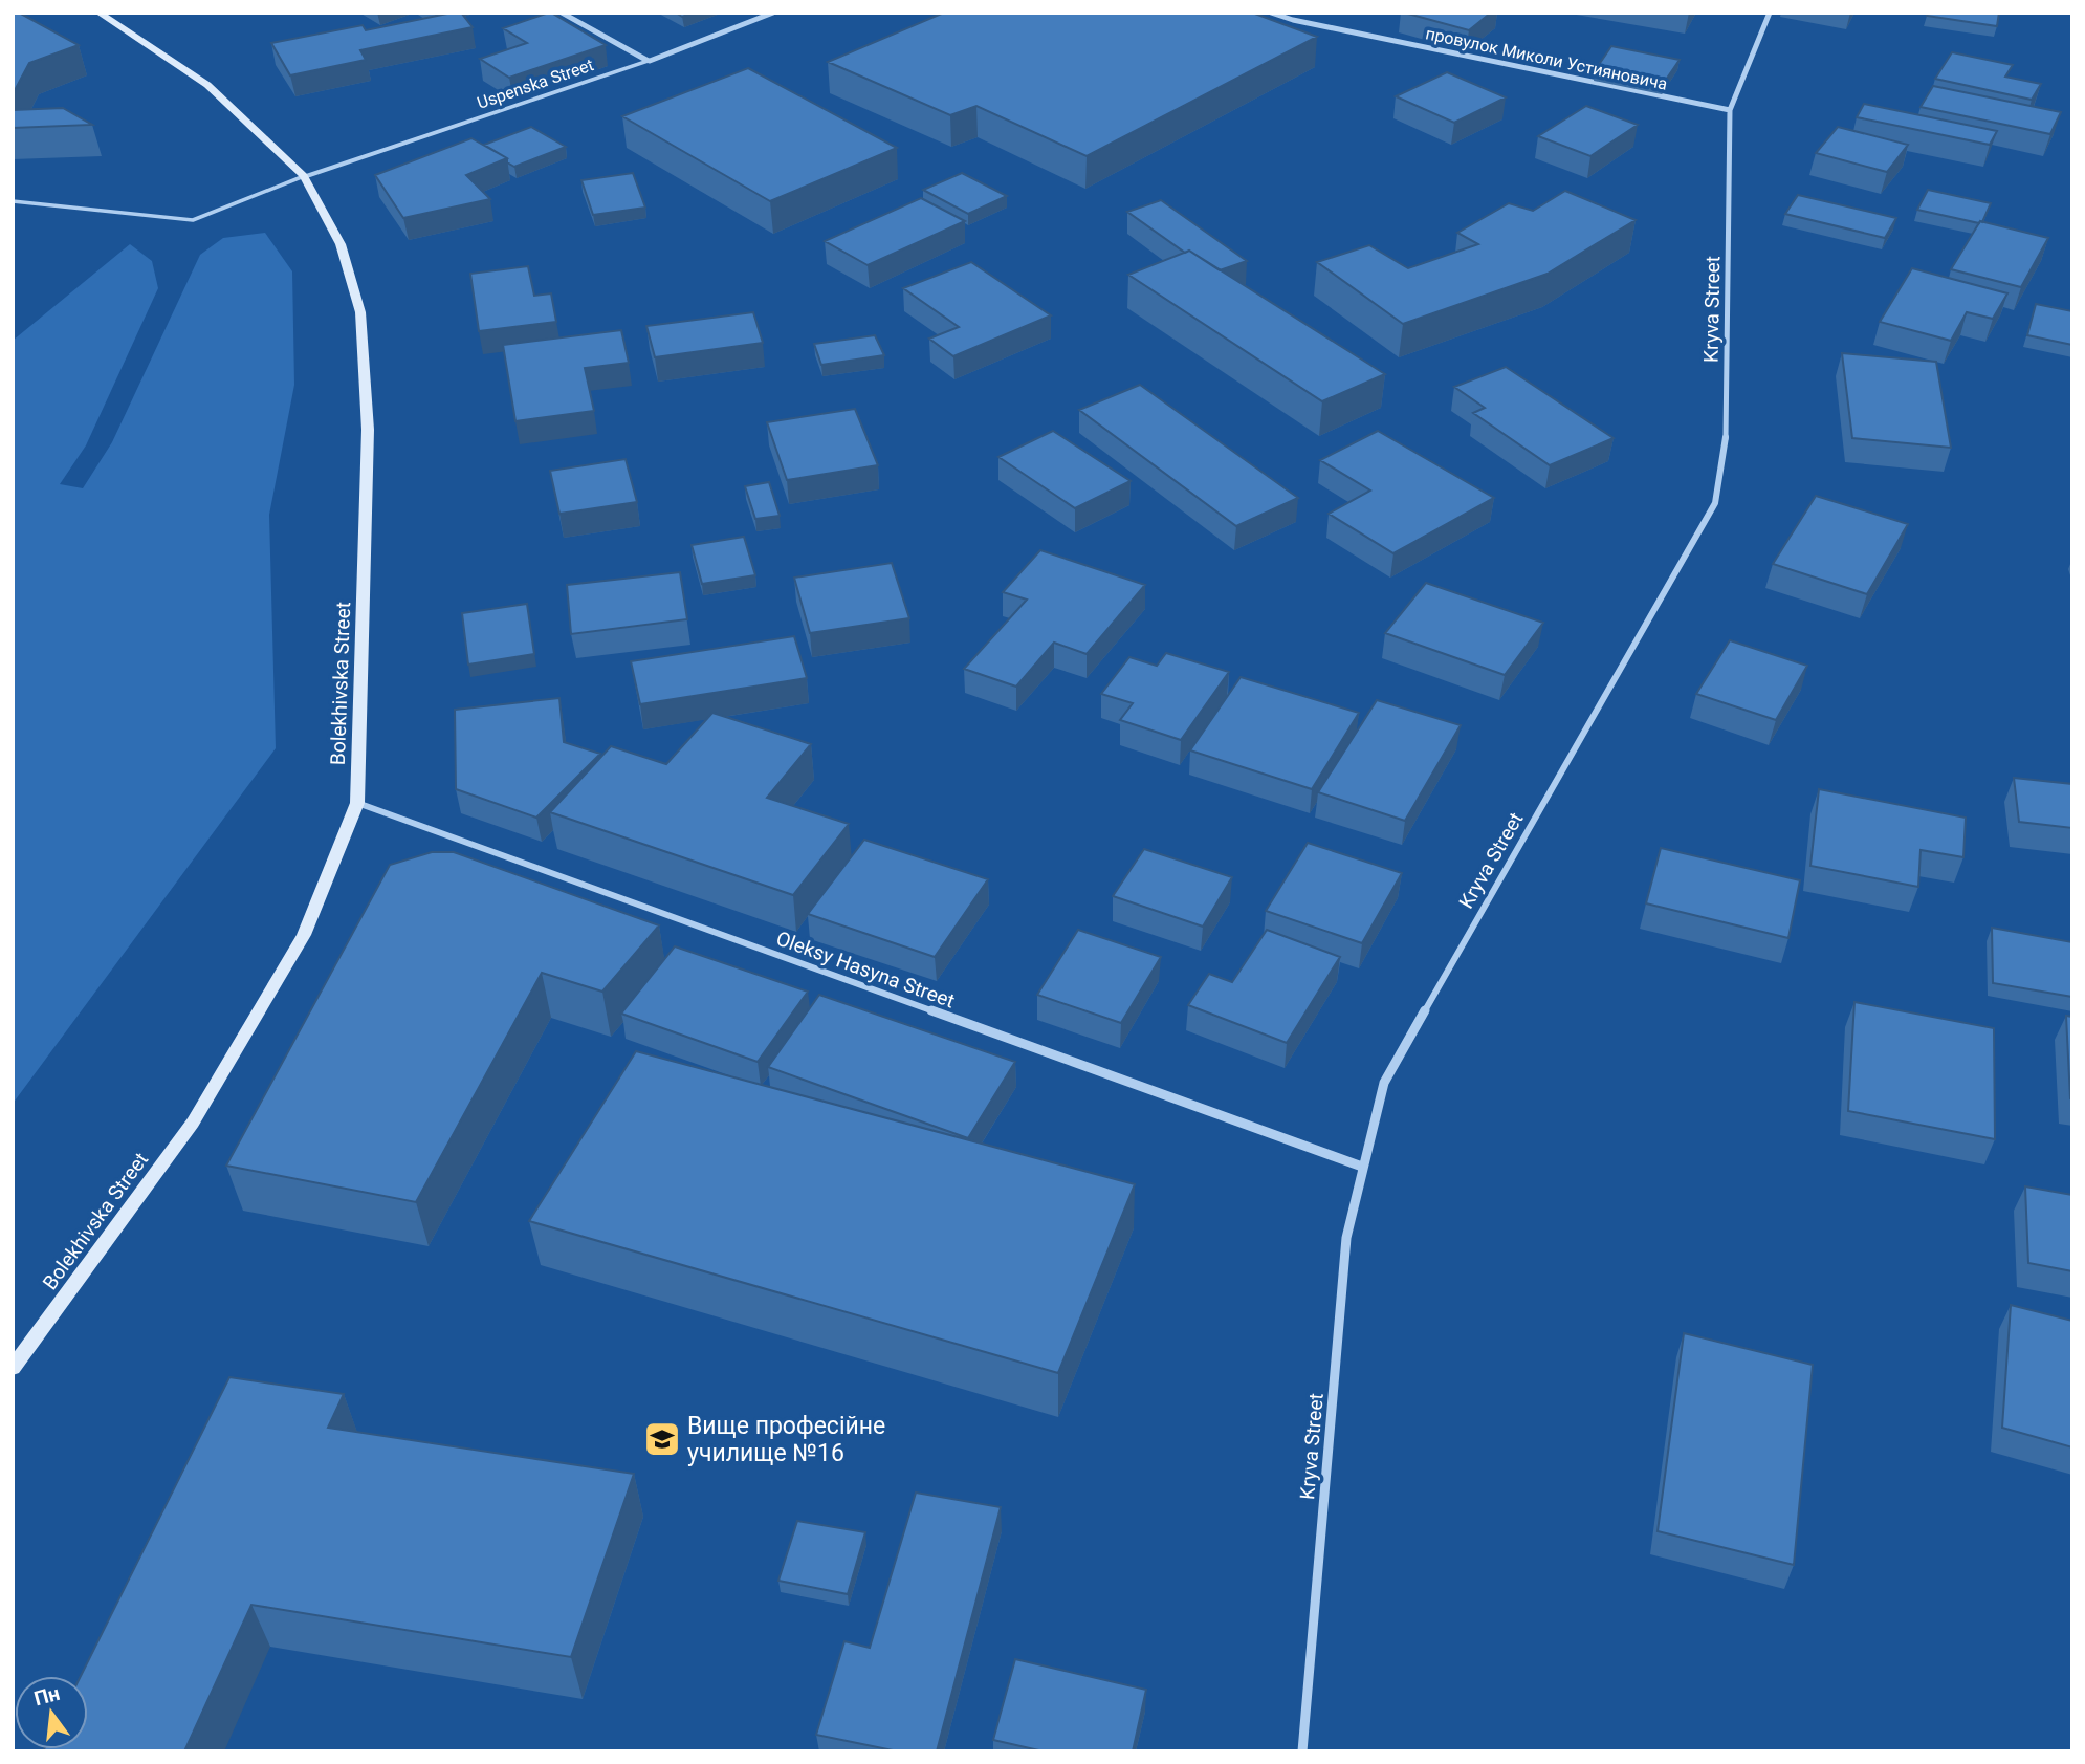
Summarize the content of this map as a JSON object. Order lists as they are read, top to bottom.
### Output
{
  "streets": {
    "main road": ["Bolekhivska Street"],
    "street": [
      "провулок Миколи Устияновича",
      "Uspenska Street",
      "Kryva Street",
      "Oleksy Hasyna Street"
    ]
  },
  "crossings": [
    ["провулок Миколи Устияновича", "Kryva Street"],
    ["Uspenska Street", "Bolekhivska Street"],
    ["Kryva Street", "Oleksy Hasyna Street"],
    ["Bolekhivska Street", "Oleksy Hasyna Street"]
  ],
  "places": {
    "school or university": ["Вище професійне училище №16"]
  },
  "north": "top"
}
